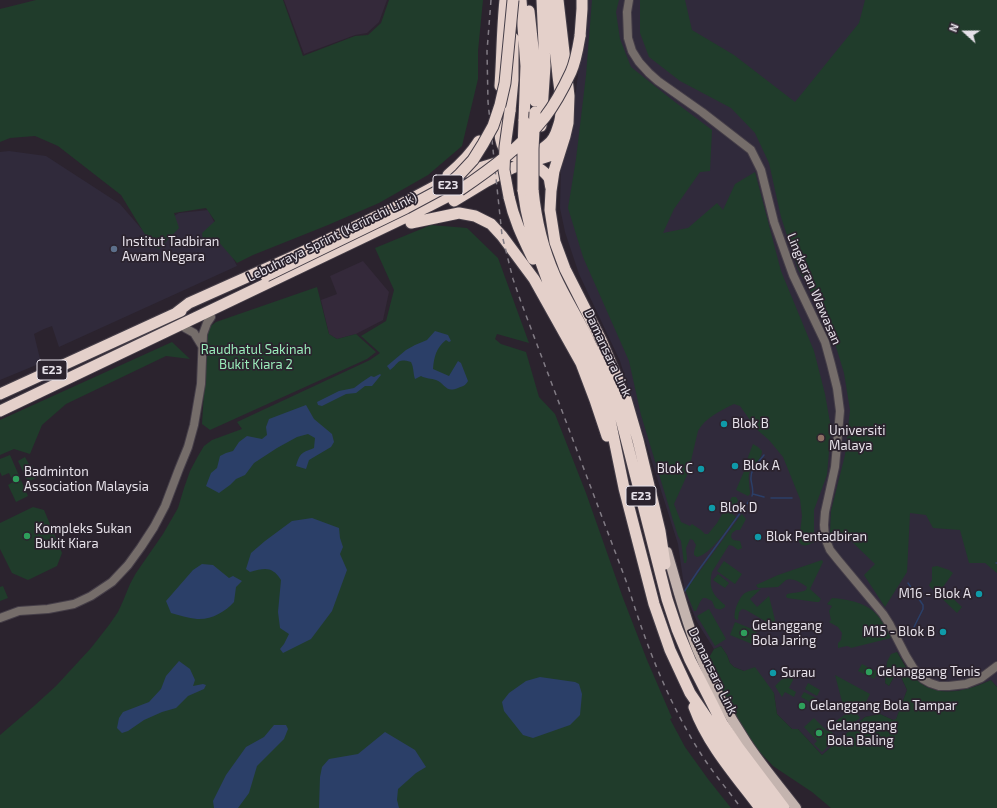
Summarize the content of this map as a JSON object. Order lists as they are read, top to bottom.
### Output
{
  "streets": {
    "highway": ["E23", "Lebuhraya Sprint (Kerinchi Link)", "Damansara Link"],
    "street": ["Lingkaran Wawasan"]
  },
  "crossings": [
    ["Lebuhraya Sprint (Kerinchi Link)", "Damansara Link"]
  ],
  "parks": ["Raudhatul Sakinah Bukit Kiara 2"],
  "places": [
    "Institut Tadbiran Awam Negara",
    "Blok B",
    "Universiti Malaya",
    "Blok A",
    "Blok C",
    "Badminton Association Malaysia",
    "Blok D",
    "Kompleks Sukan Bukit Kiara",
    "Blok Pentadbiran",
    "M16 - Blok A",
    "M15 - Blok B",
    "Gelanggang Bola Jaring",
    "Gelanggang Tenis",
    "Surau",
    "Gelanggang Bola Tampar",
    "Gelanggang Bola Baling"
  ],
  "north": "left"
}
